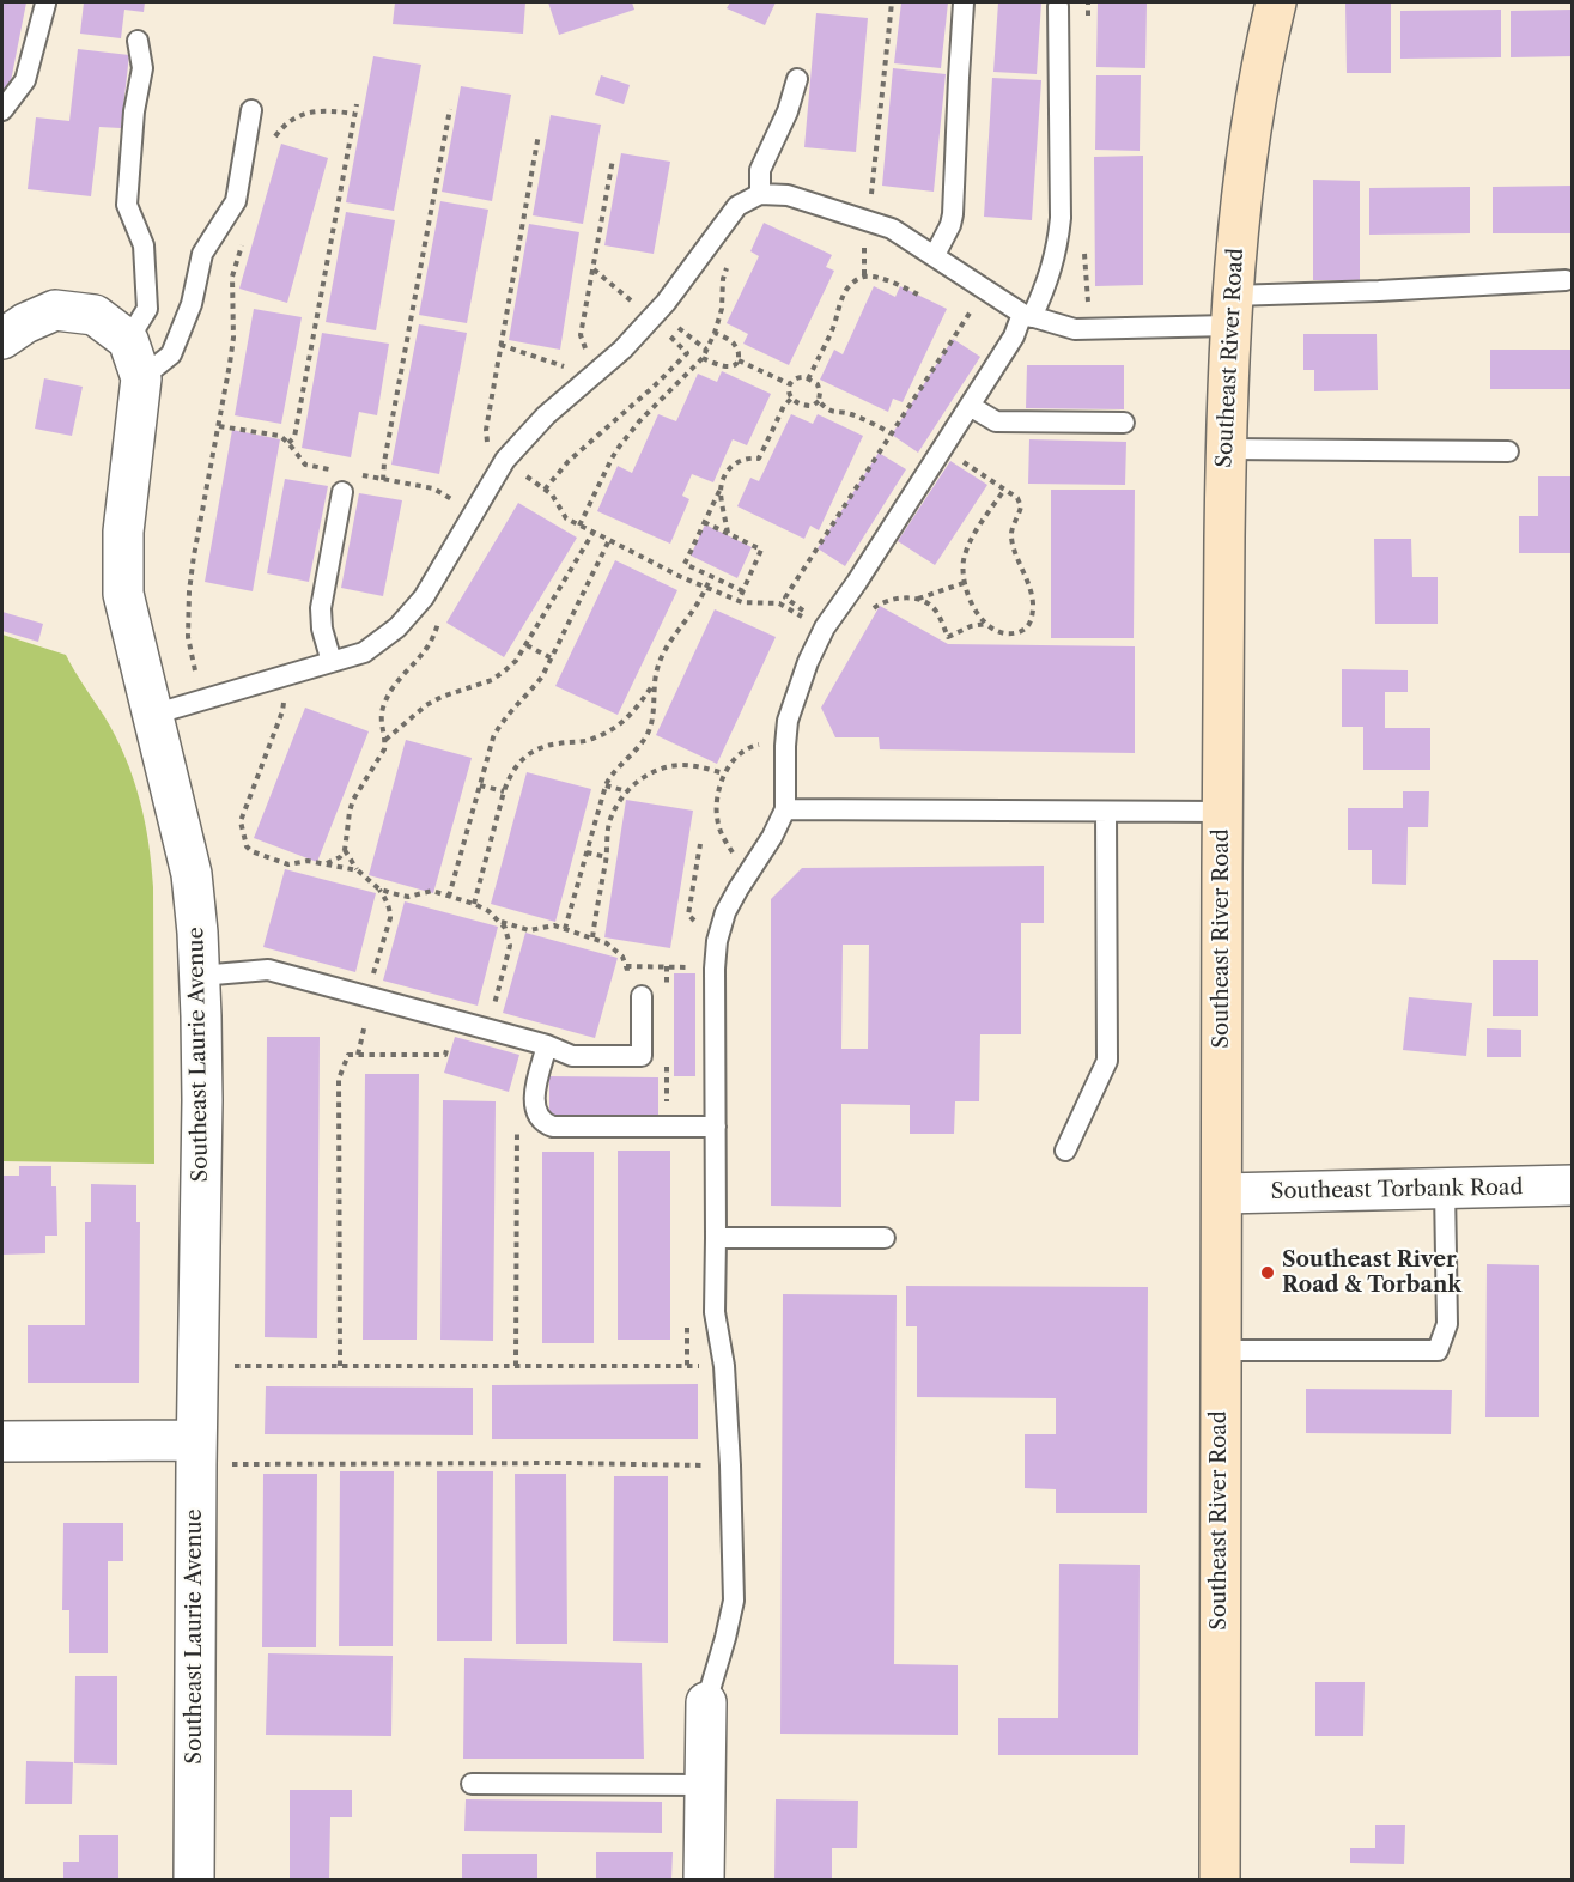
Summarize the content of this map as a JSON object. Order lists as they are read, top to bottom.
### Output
{
  "streets": {
    "street": ["Southeast River Road", "Southeast Laurie Avenue", "Southeast Torbank Road"]
  },
  "crossings": [
    ["Southeast River Road", "Southeast Torbank Road"]
  ],
  "places": ["Southeast River Road & Torbank"]
}
